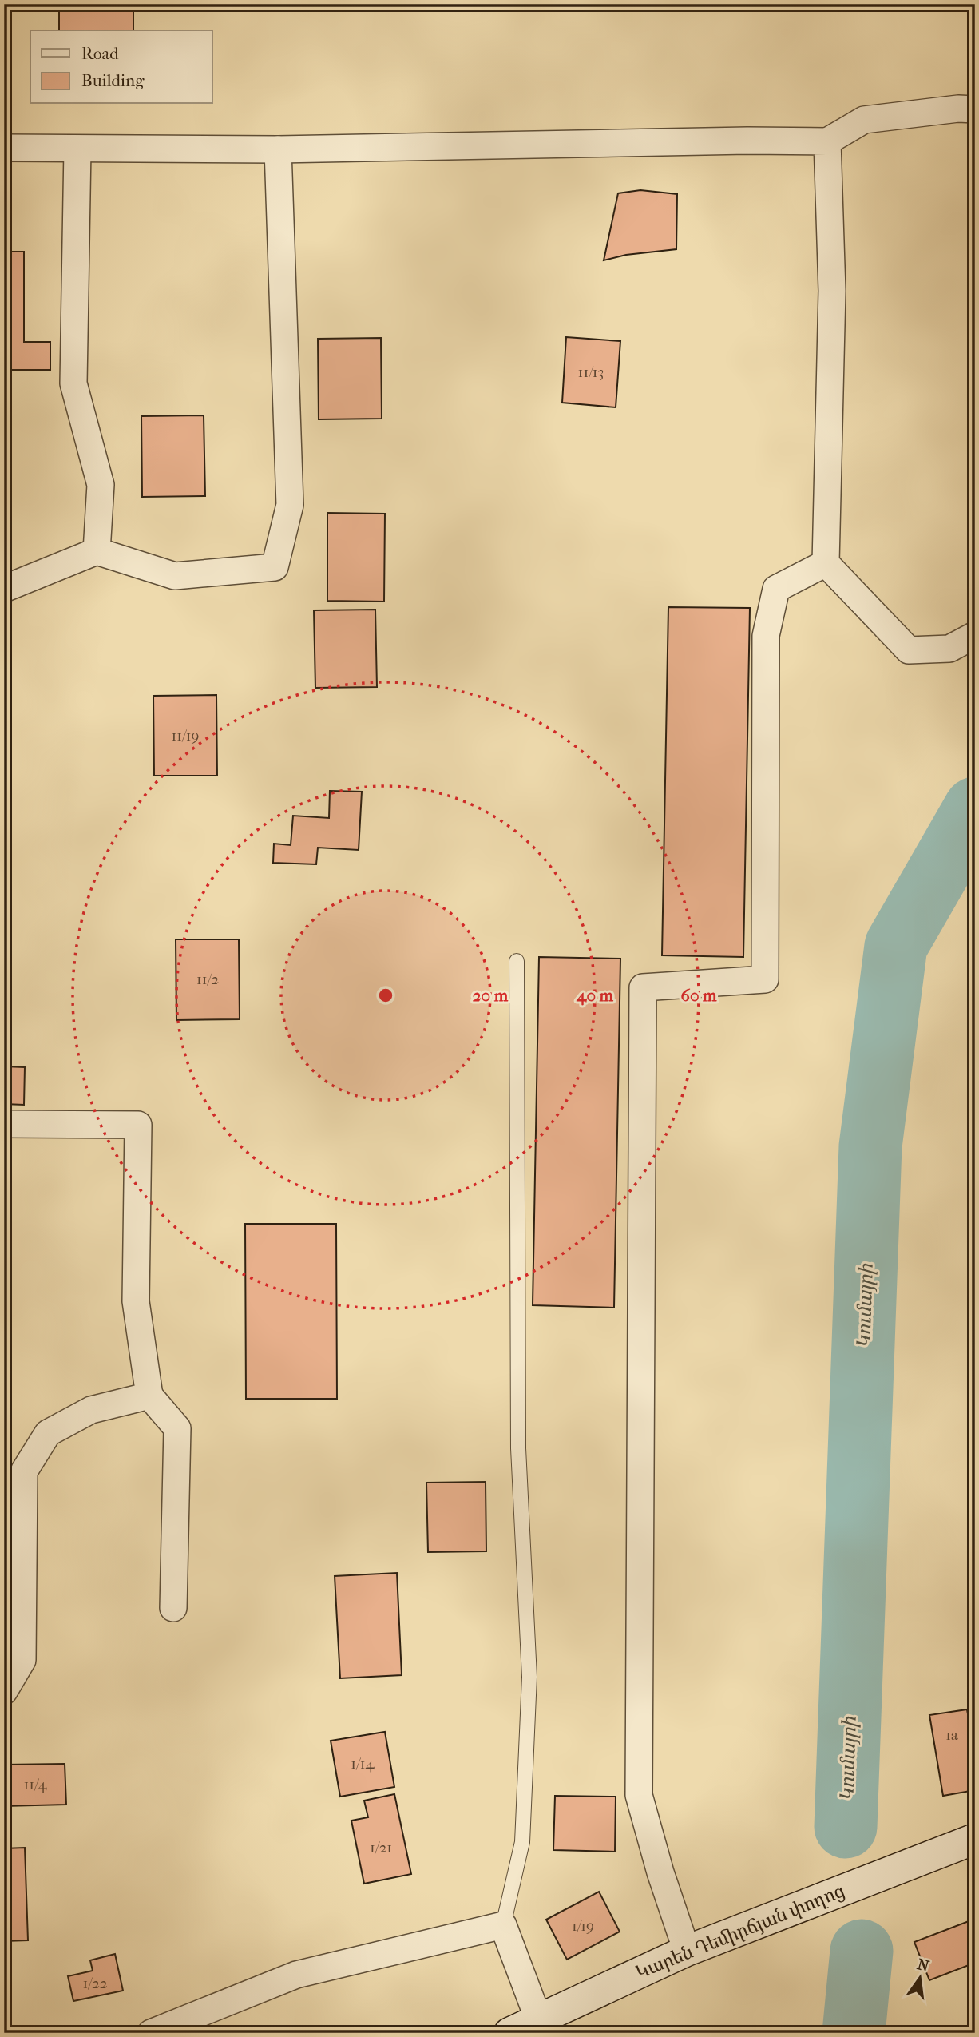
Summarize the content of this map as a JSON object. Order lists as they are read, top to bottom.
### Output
{
  "streets": {
    "street": ["Կարեն Դեմիրճյան փողոց"]
  },
  "water": ["Կումայրի"],
  "house_numbers": [
    "11/13",
    "11/19",
    "11/2",
    "1a",
    "1/14",
    "11/4",
    "1/21",
    "1/19",
    "1/22"
  ],
  "legend": ["Road", "Building"],
  "north": "top",
  "rings": ["20 m", "40 m", "60 m"]
}
